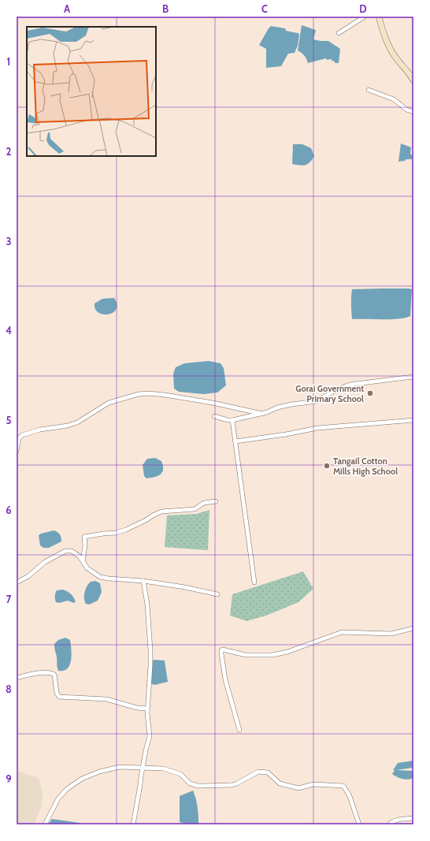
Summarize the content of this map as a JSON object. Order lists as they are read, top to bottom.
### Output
{
  "places": ["Gorai Government Primary School", "Tangail Cotton Mills High School"],
  "grid": {
    "columns": [
      "A",
      "B",
      "C",
      "D"
    ],
    "rows": [
      "1",
      "2",
      "3",
      "4",
      "5",
      "6",
      "7",
      "8",
      "9"
    ]
  }
}
